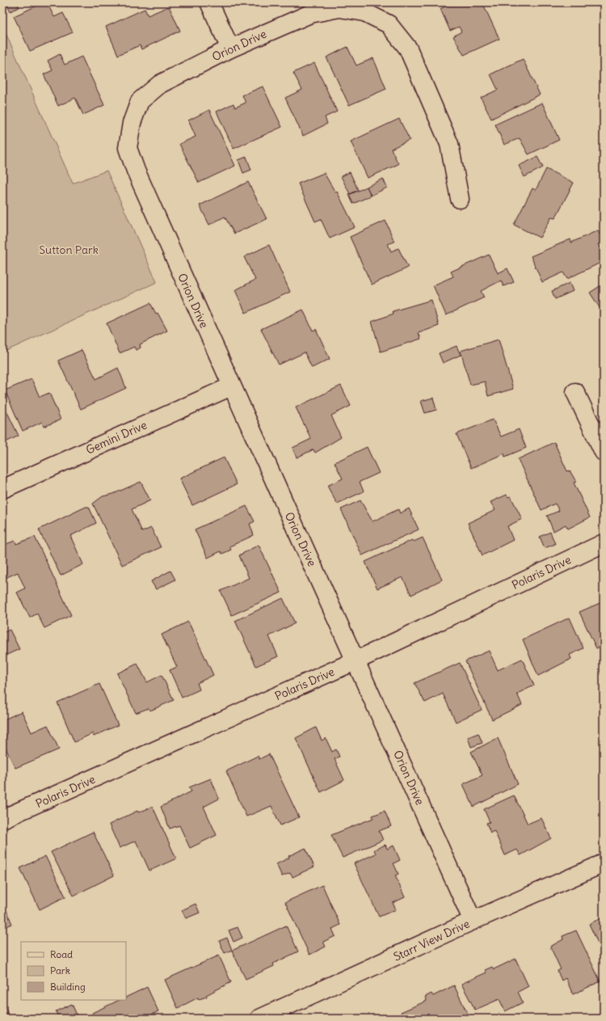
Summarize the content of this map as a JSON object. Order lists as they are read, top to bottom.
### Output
{
  "streets": {
    "street": [
      "Orion Drive",
      "Gemini Drive",
      "Polaris Drive",
      "Starr View Drive"
    ]
  },
  "crossings": [
    ["Orion Drive", "Gemini Drive"],
    ["Orion Drive", "Polaris Drive"],
    ["Orion Drive", "Starr View Drive"]
  ],
  "parks": ["Sutton Park"],
  "legend": ["Road", "Park", "Building"]
}
